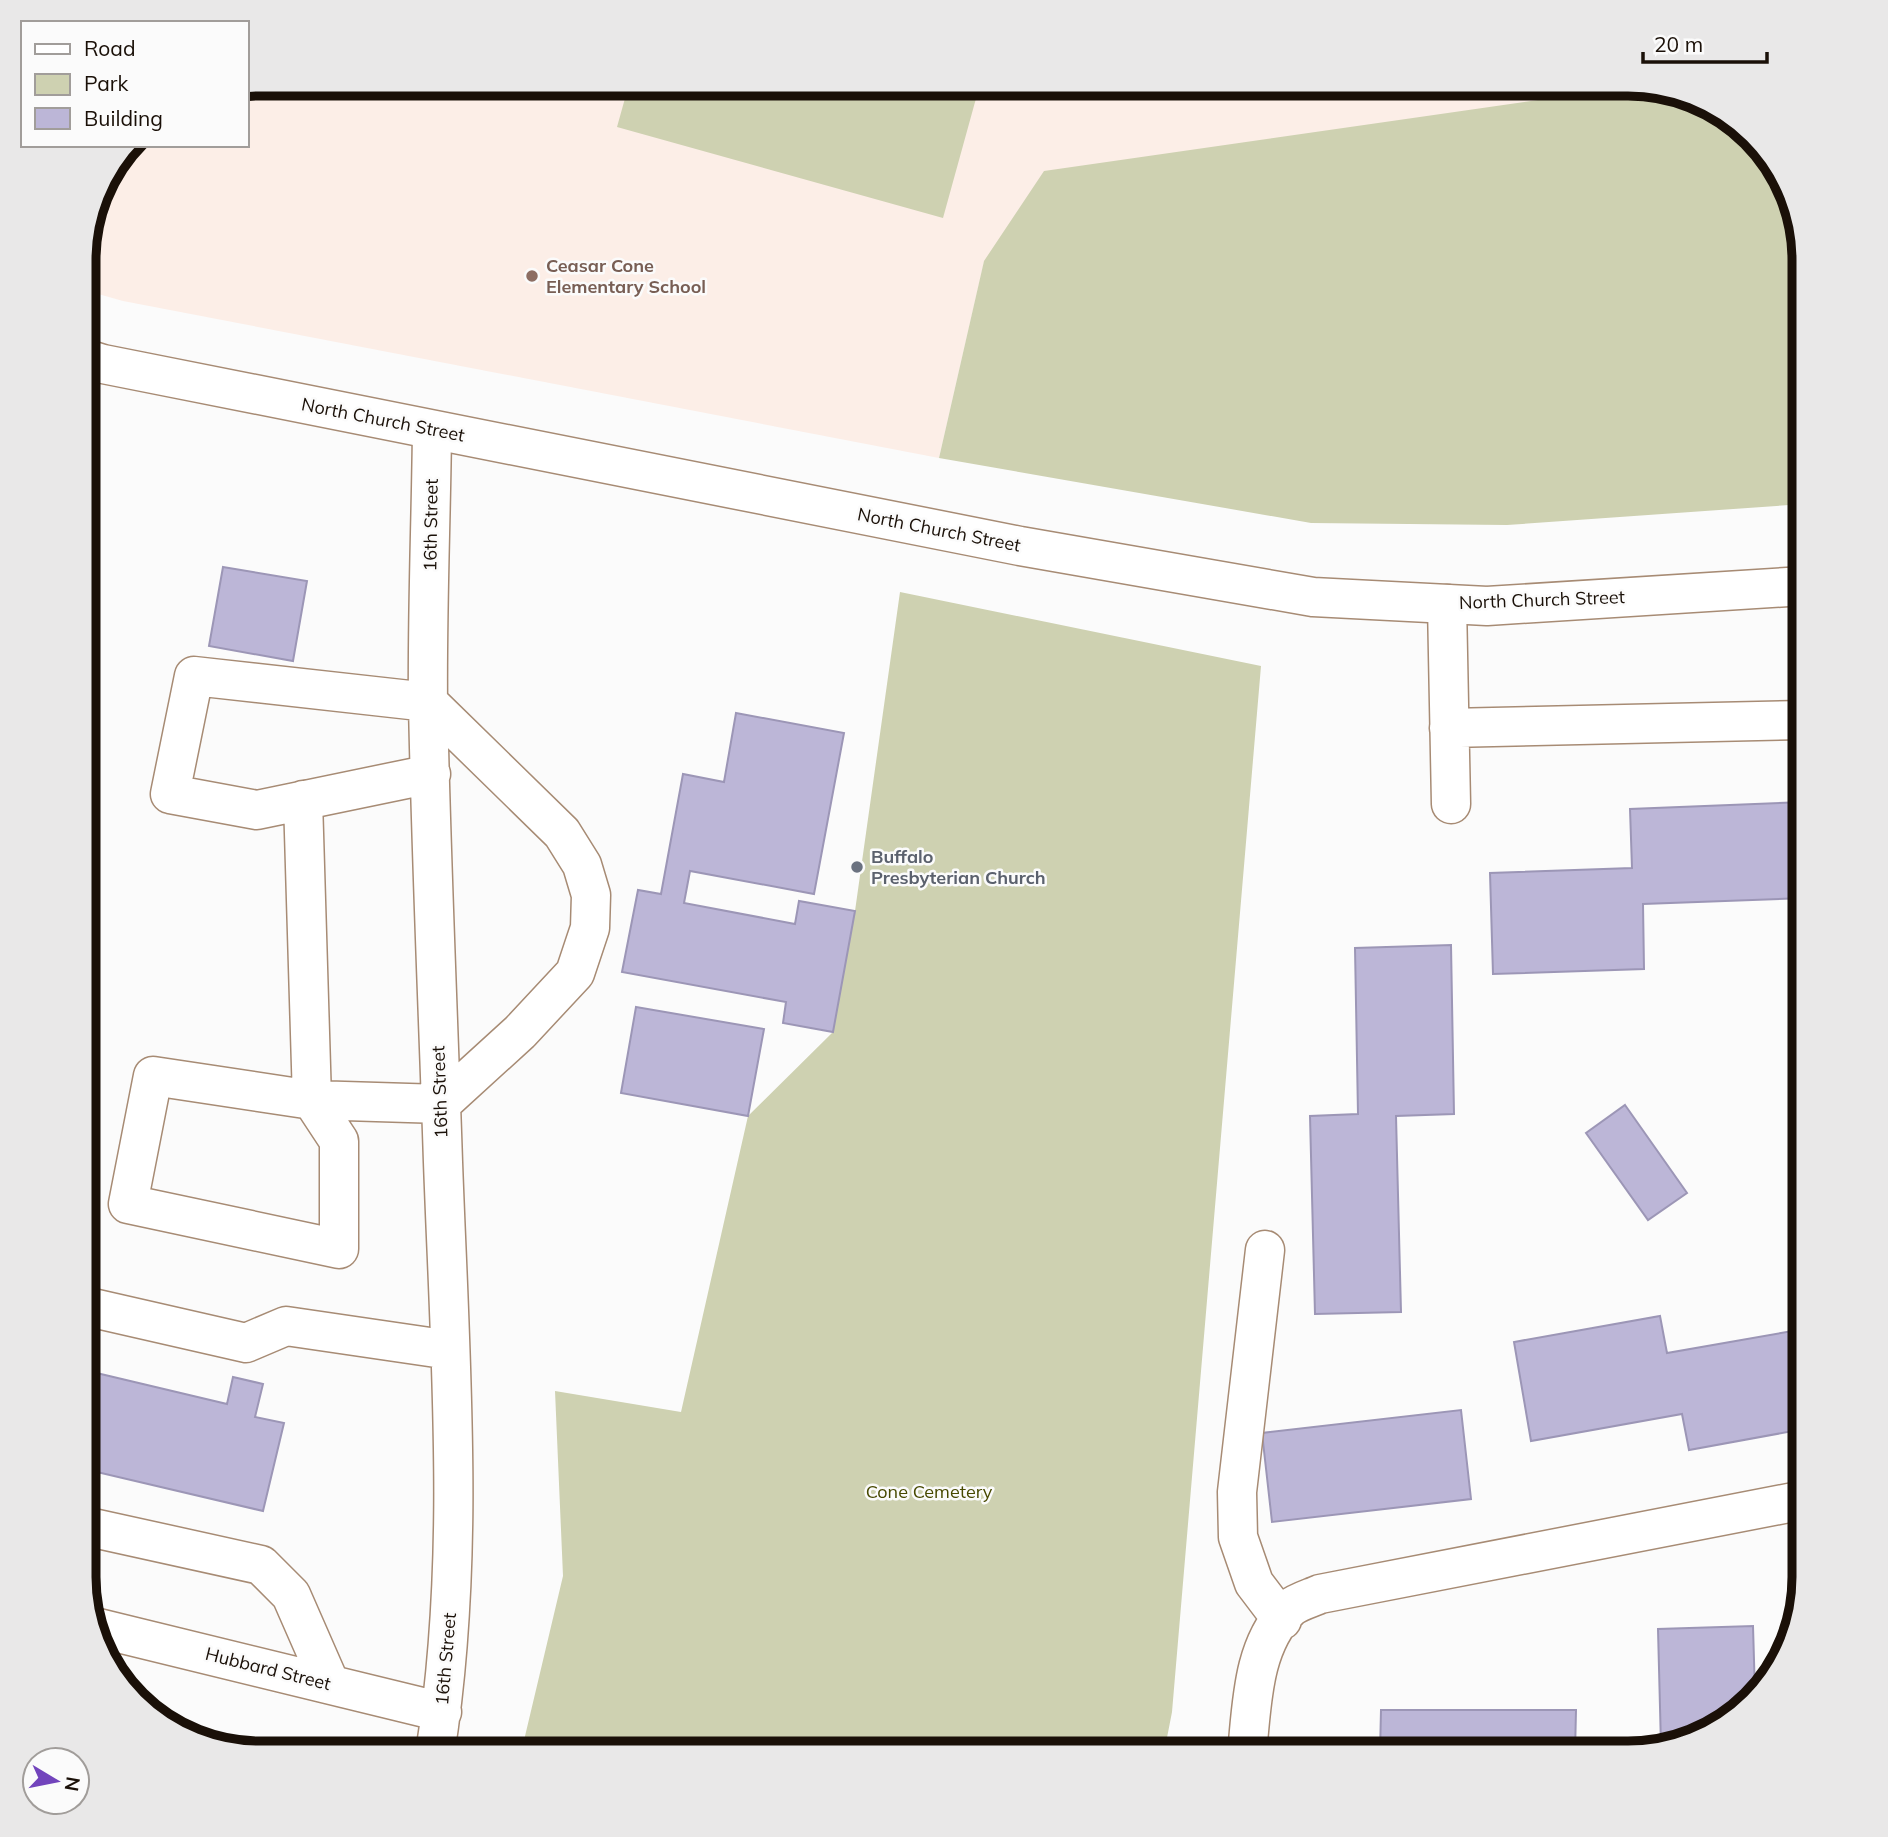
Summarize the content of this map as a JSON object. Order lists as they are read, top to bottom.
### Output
{
  "streets": {
    "main road": ["North Church Street", "16th Street", "Hubbard Street"]
  },
  "crossings": [
    ["North Church Street", "16th Street"],
    ["16th Street", "Hubbard Street"]
  ],
  "parks": ["Cone Cemetery"],
  "places": ["Ceasar Cone Elementary School", "Buffalo Presbyterian Church"],
  "legend": ["Road", "Park", "Building"],
  "scale_bar": "20 m",
  "north": "right"
}
